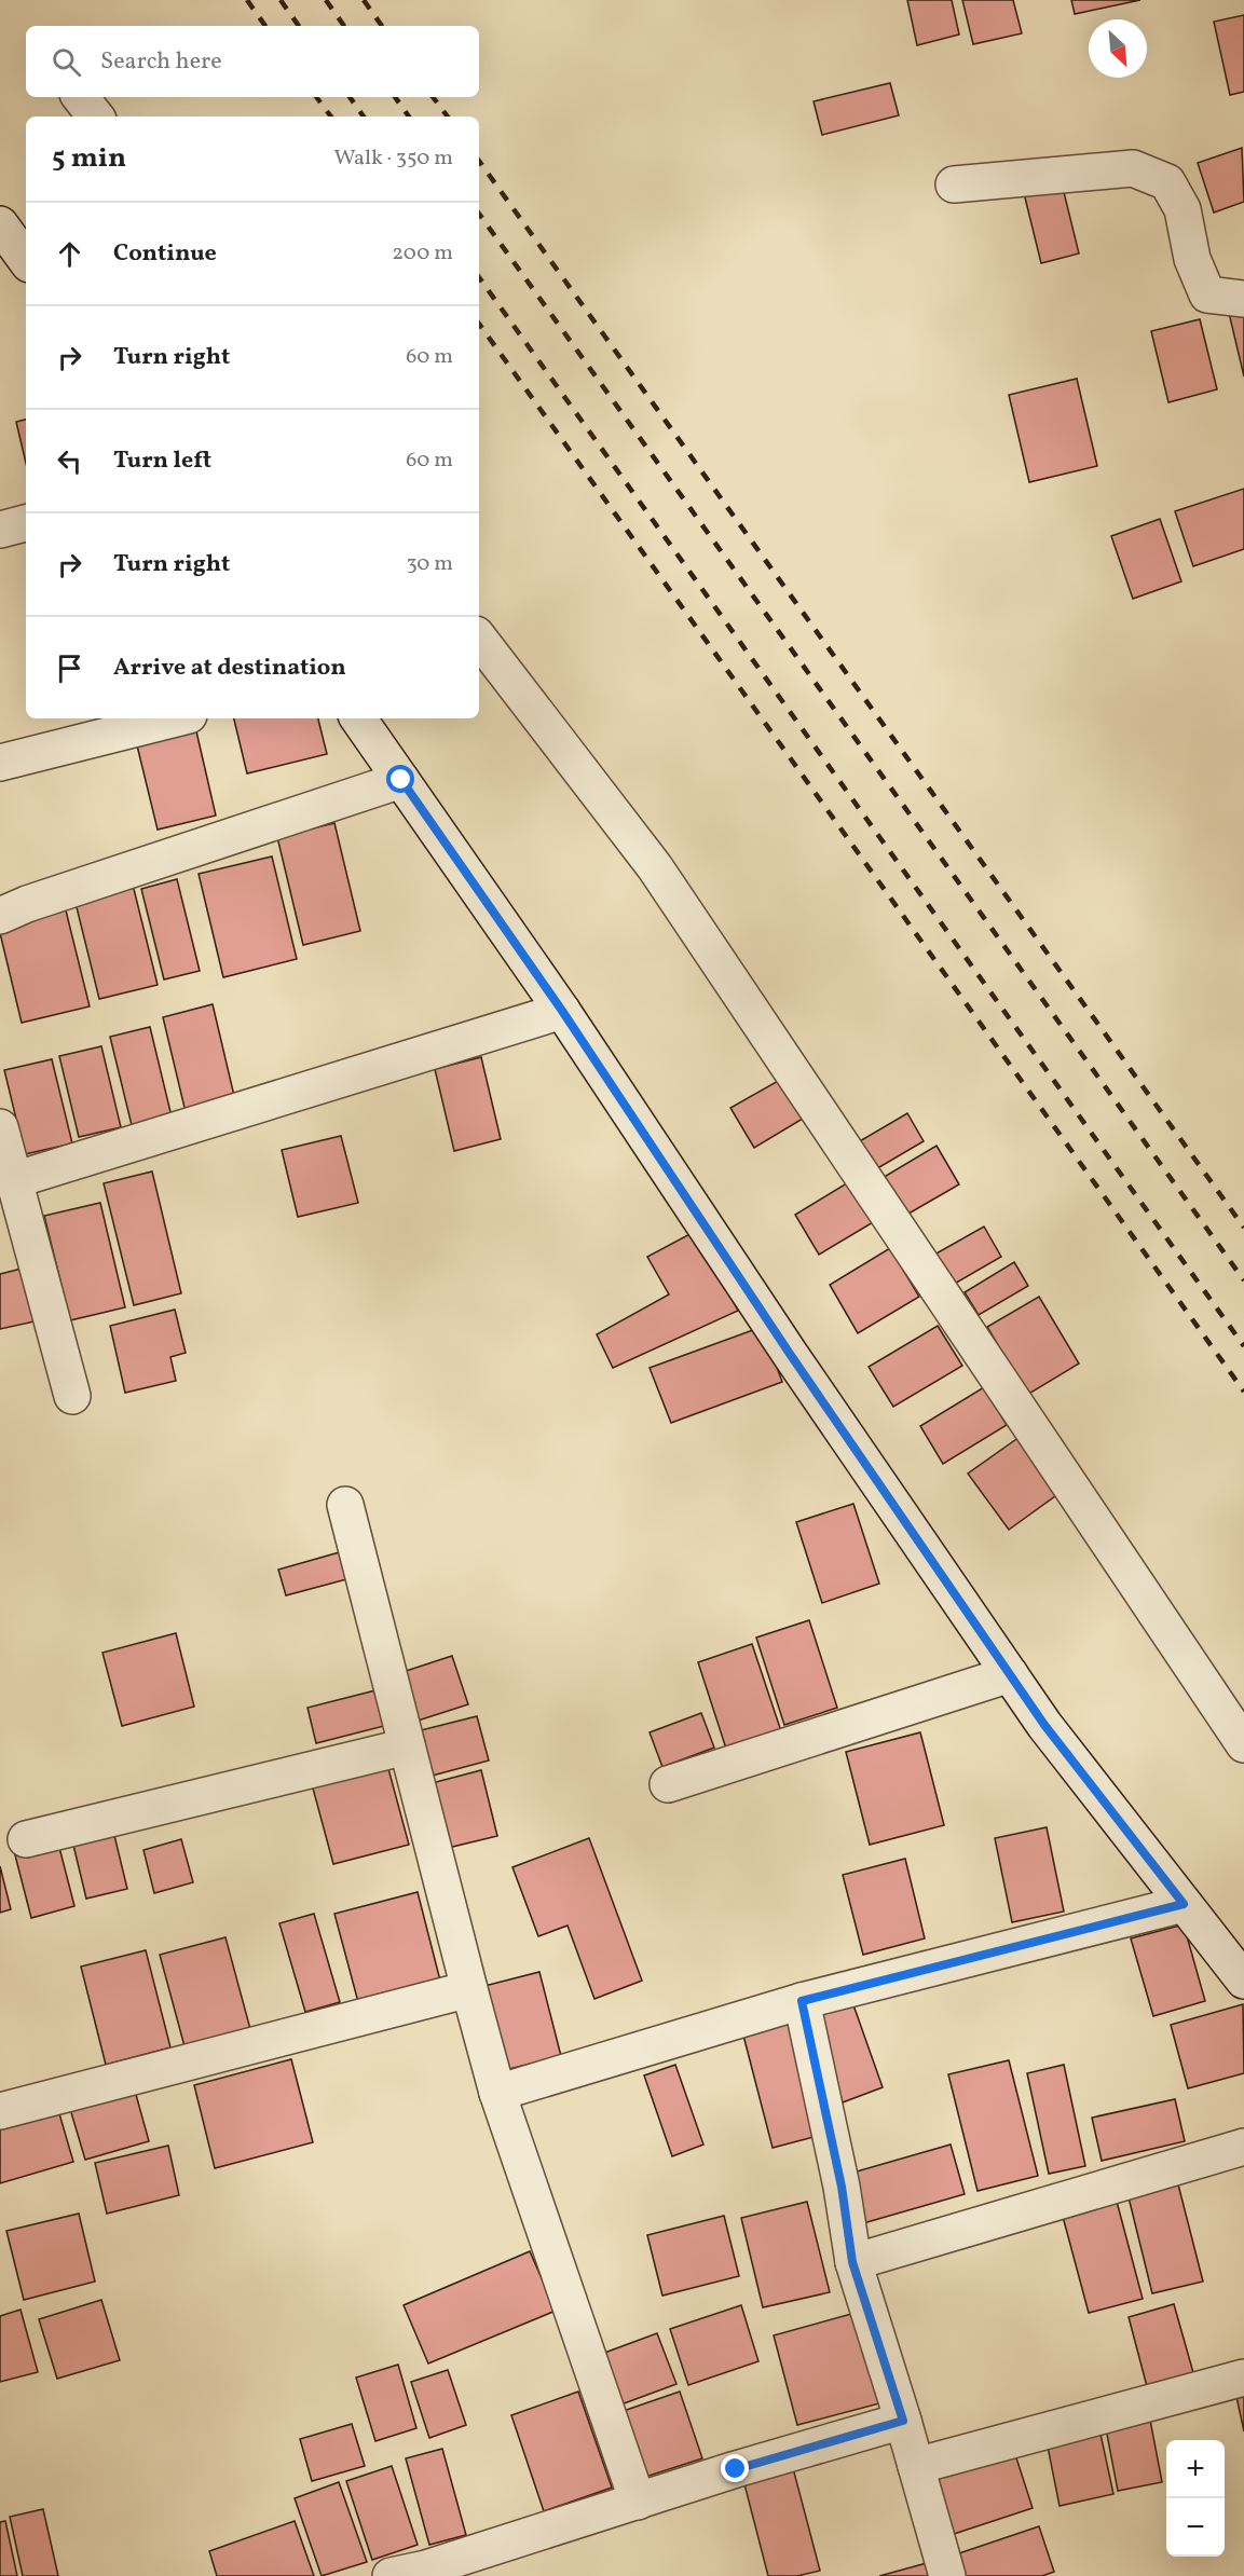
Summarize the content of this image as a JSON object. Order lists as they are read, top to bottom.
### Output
{
  "north": "bottom right",
  "page": {
    "search": "Search here",
    "heading": ["5 min", "Walk · 350 m"],
    "list": [
      ["Continue", "200 m"],
      ["Turn right", "60 m"],
      ["Turn left", "60 m"],
      ["Turn right", "30 m"],
      "Arrive at destination"
    ],
    "map_buttons": ["+", "−"]
  }
}
